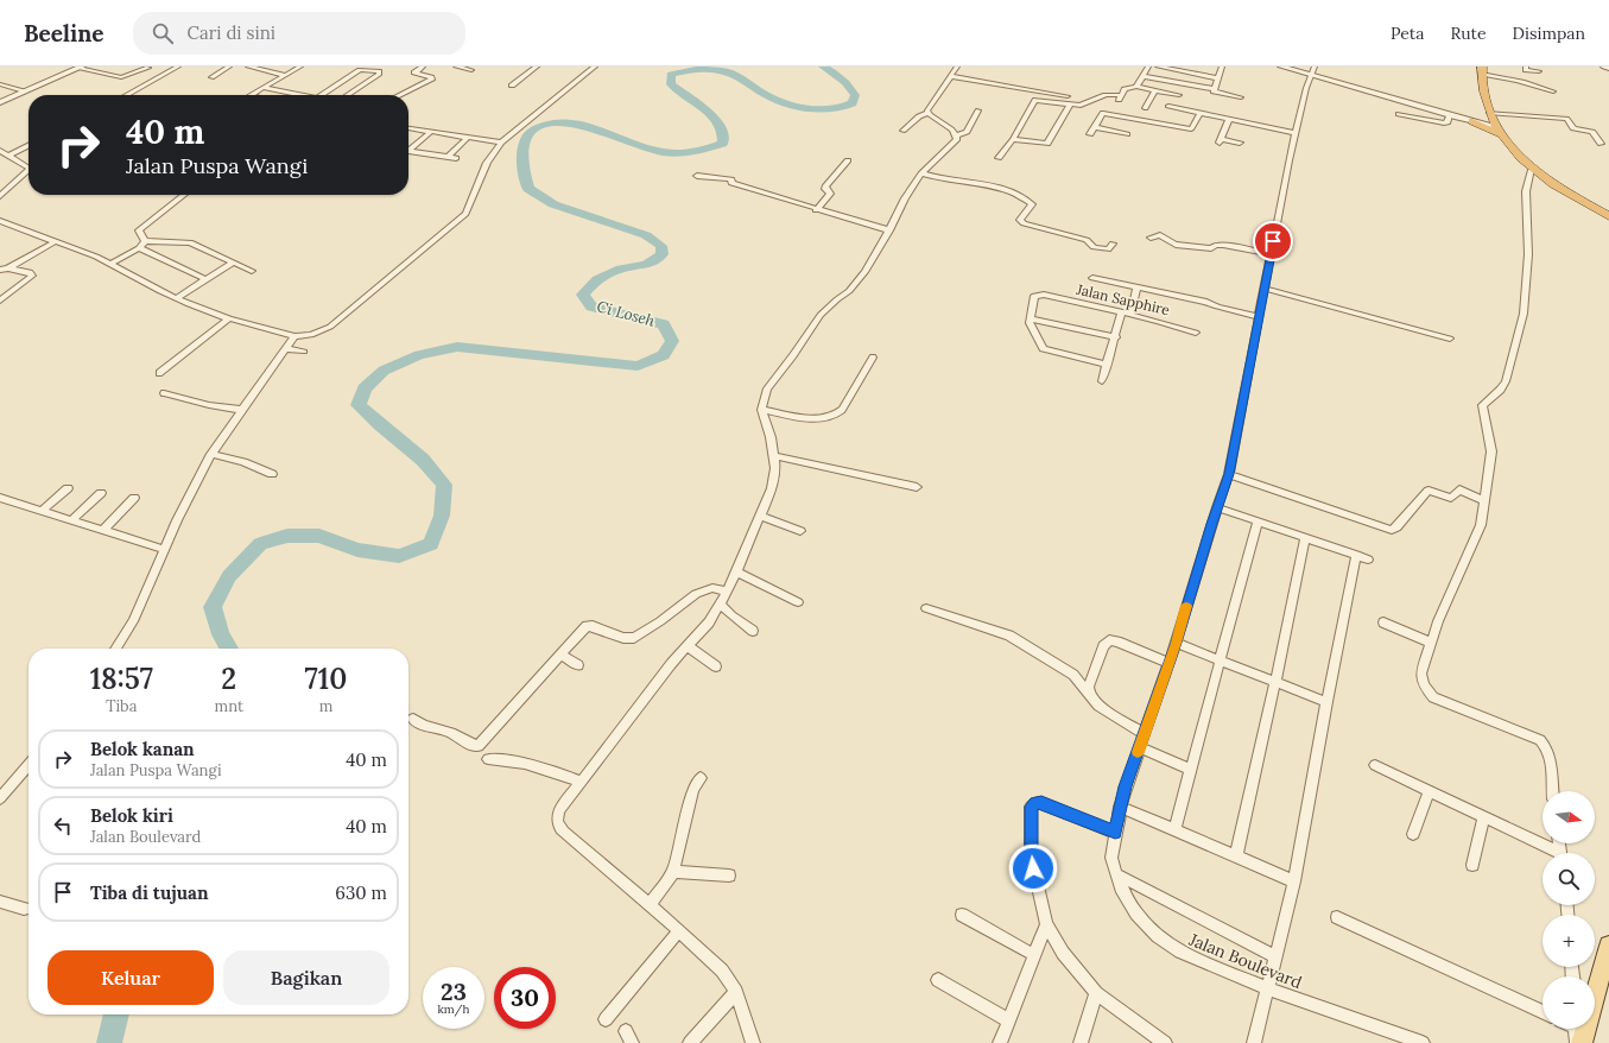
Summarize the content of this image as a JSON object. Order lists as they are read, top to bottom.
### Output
{
  "streets": {
    "street": ["Jalan Sapphire", "Jalan Boulevard"]
  },
  "water": ["Ci Loseh"],
  "north": "right",
  "page": {
    "header": "Beeline",
    "search": "Cari di sini",
    "nav": ["Peta", "Rute", "Disimpan"],
    "turn": ["40 m", "Jalan Puspa Wangi"],
    "eta": [
      "18:57",
      "Tiba",
      "2",
      "mnt",
      "710",
      "m"
    ],
    "list": [
      {
        "name": "Belok kanan",
        "note": "Jalan Puspa Wangi",
        "value": "40 m"
      },
      {
        "name": "Belok kiri",
        "note": "Jalan Boulevard",
        "value": "40 m"
      },
      {
        "name": "Tiba di tujuan",
        "value": "630 m"
      }
    ],
    "map_buttons": ["+", "−"],
    "buttons": ["Keluar", "Bagikan"],
    "speed": "23 km/h",
    "limit": "30"
  }
}
